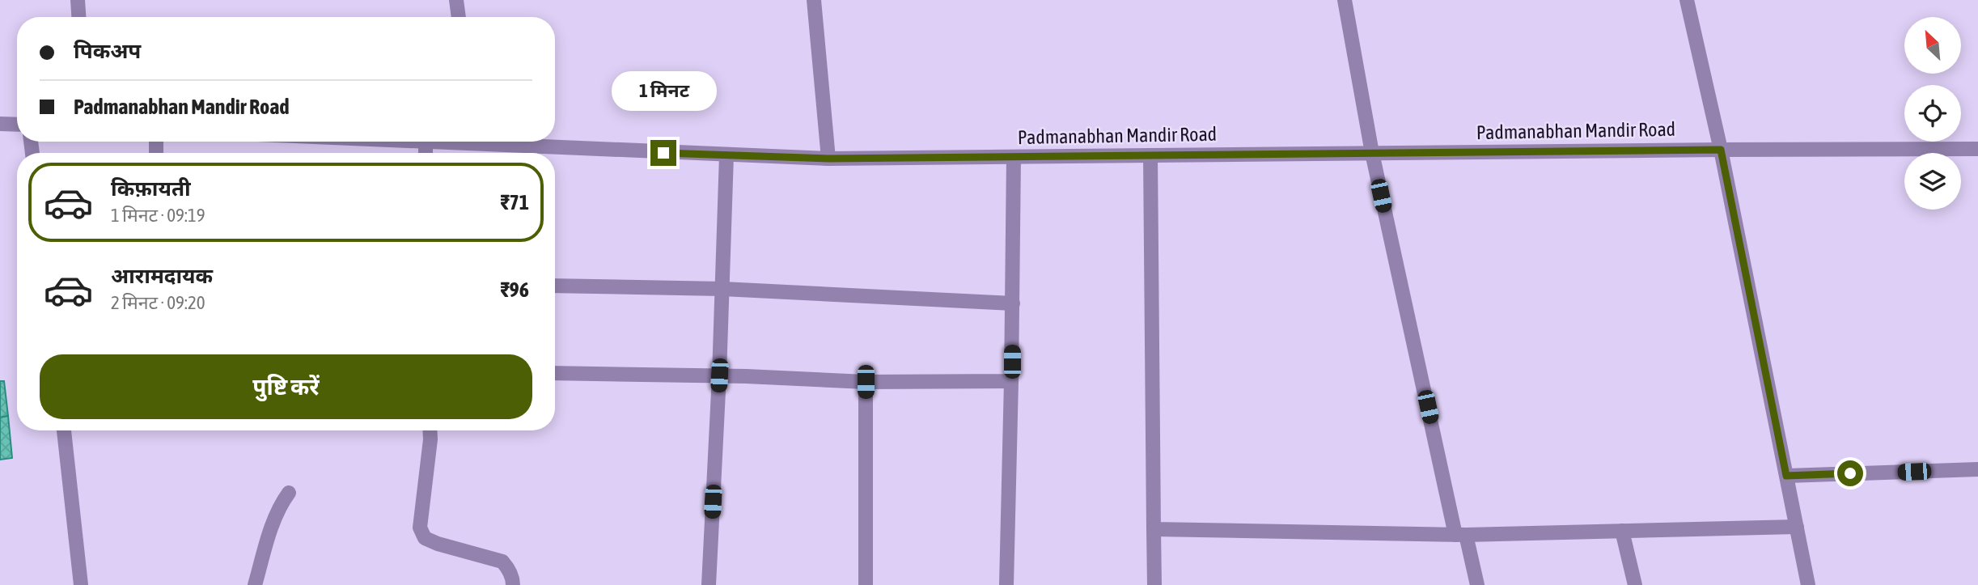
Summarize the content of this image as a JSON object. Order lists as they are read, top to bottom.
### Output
{
  "streets": {
    "street": ["Padmanabhan Mandir Road"]
  },
  "north": "top left",
  "page": {
    "banner": ["पिकअप", "Padmanabhan Mandir Road"],
    "bubble": "1 मिनट",
    "list": [
      {
        "name": "किफ़ायती",
        "note": "1 मिनट · 09:19",
        "value": "₹71"
      },
      {
        "name": "आरामदायक",
        "note": "2 मिनट · 09:20",
        "value": "₹96"
      }
    ],
    "buttons": "पुष्टि करें"
  }
}
